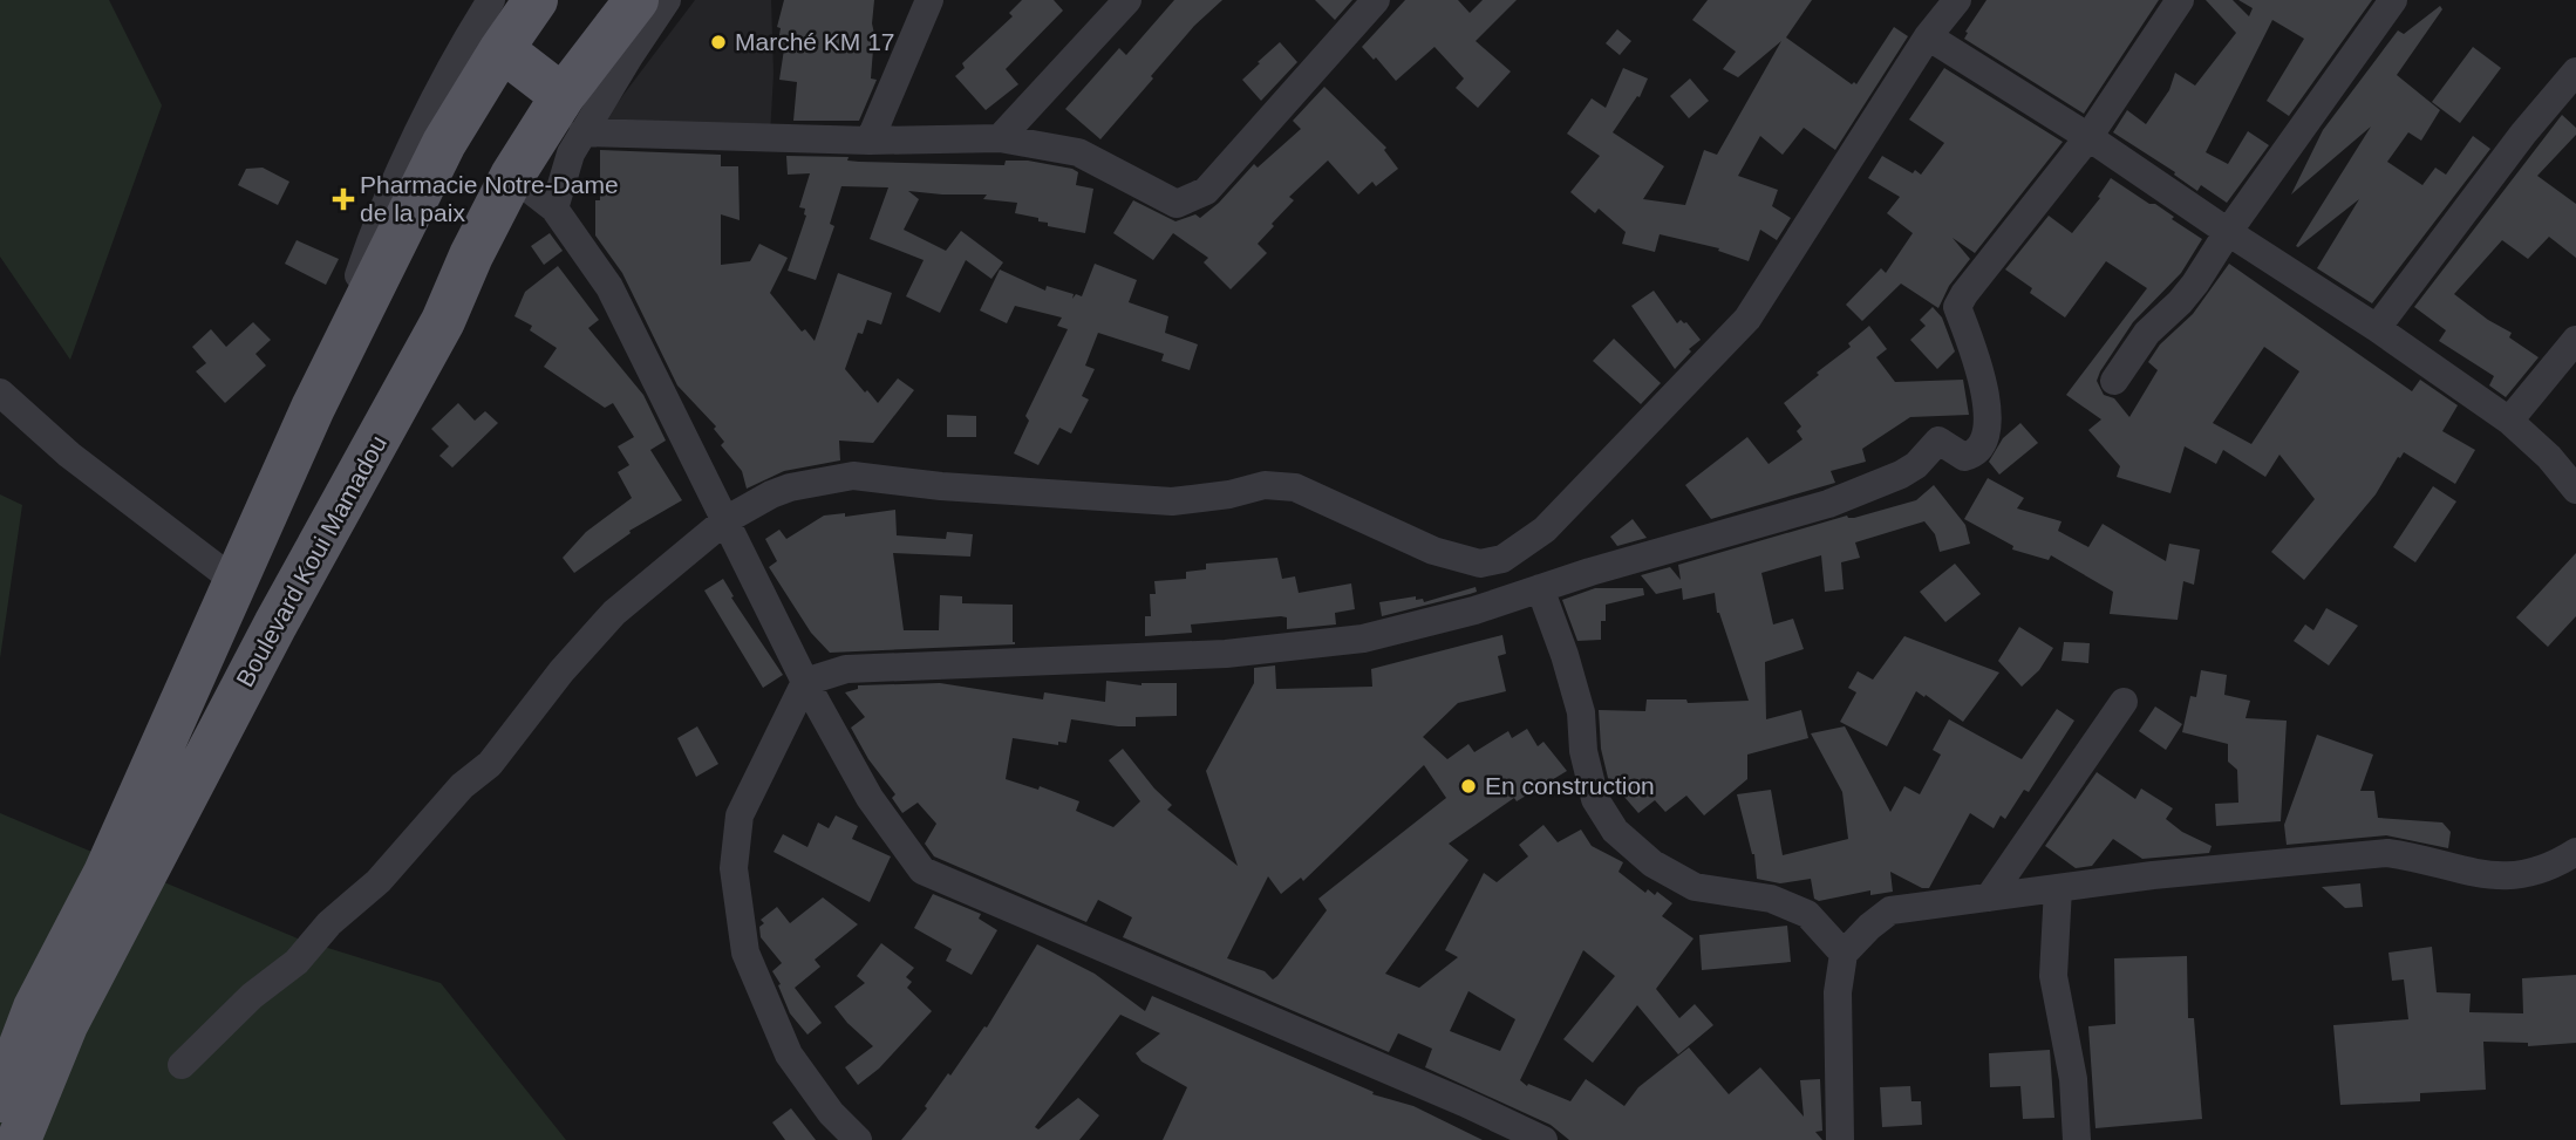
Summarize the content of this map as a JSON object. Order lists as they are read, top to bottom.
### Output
{
  "streets": {
    "main road": ["Boulevard Koui Mamadou"]
  },
  "places": {
    "other": ["Marché KM 17", "En construction"],
    "health": ["Pharmacie Notre-Dame de la paix"]
  }
}
